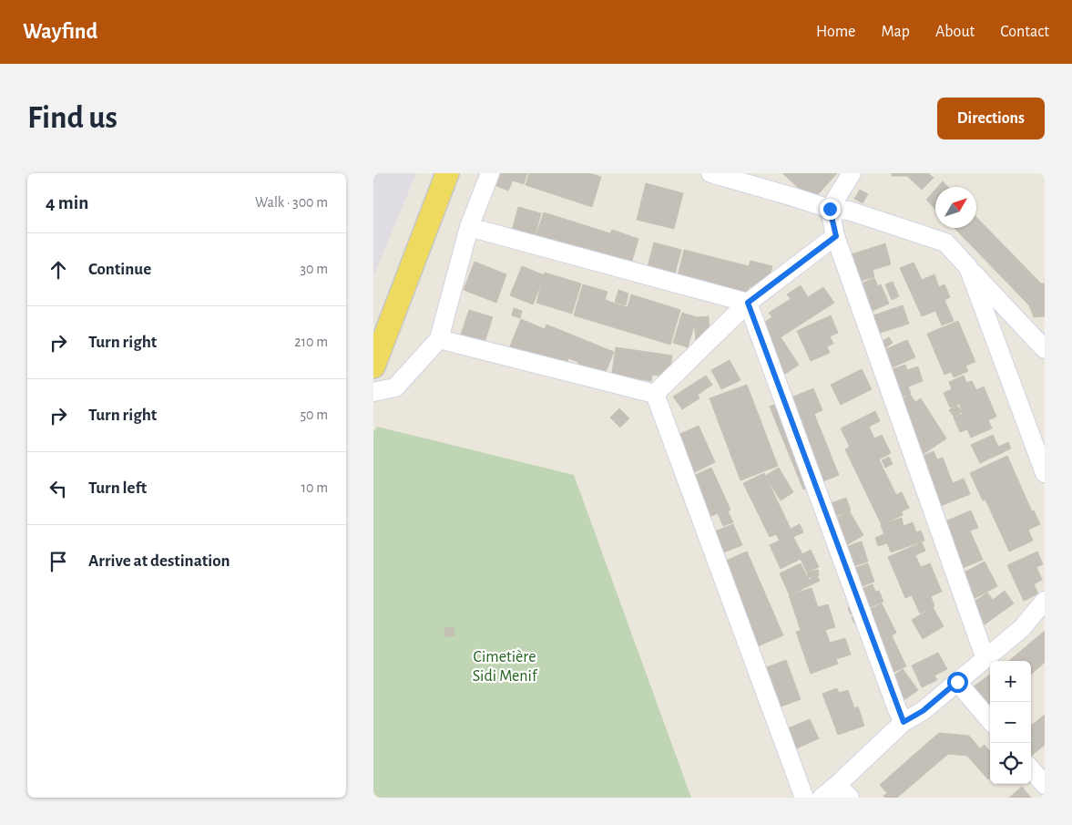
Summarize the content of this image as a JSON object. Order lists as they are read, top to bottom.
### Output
{
  "parks": ["Cimetière Sidi Menif"],
  "north": "top right",
  "page": {
    "header": "Wayfind",
    "nav": [
      "Home",
      "Map",
      "About",
      "Contact"
    ],
    "buttons": "Directions",
    "title": "Find us",
    "heading": ["4 min", "Walk · 300 m"],
    "list": [
      ["Continue", "30 m"],
      ["Turn right", "210 m"],
      ["Turn right", "50 m"],
      ["Turn left", "10 m"],
      "Arrive at destination"
    ],
    "map_buttons": ["+", "−"]
  }
}
